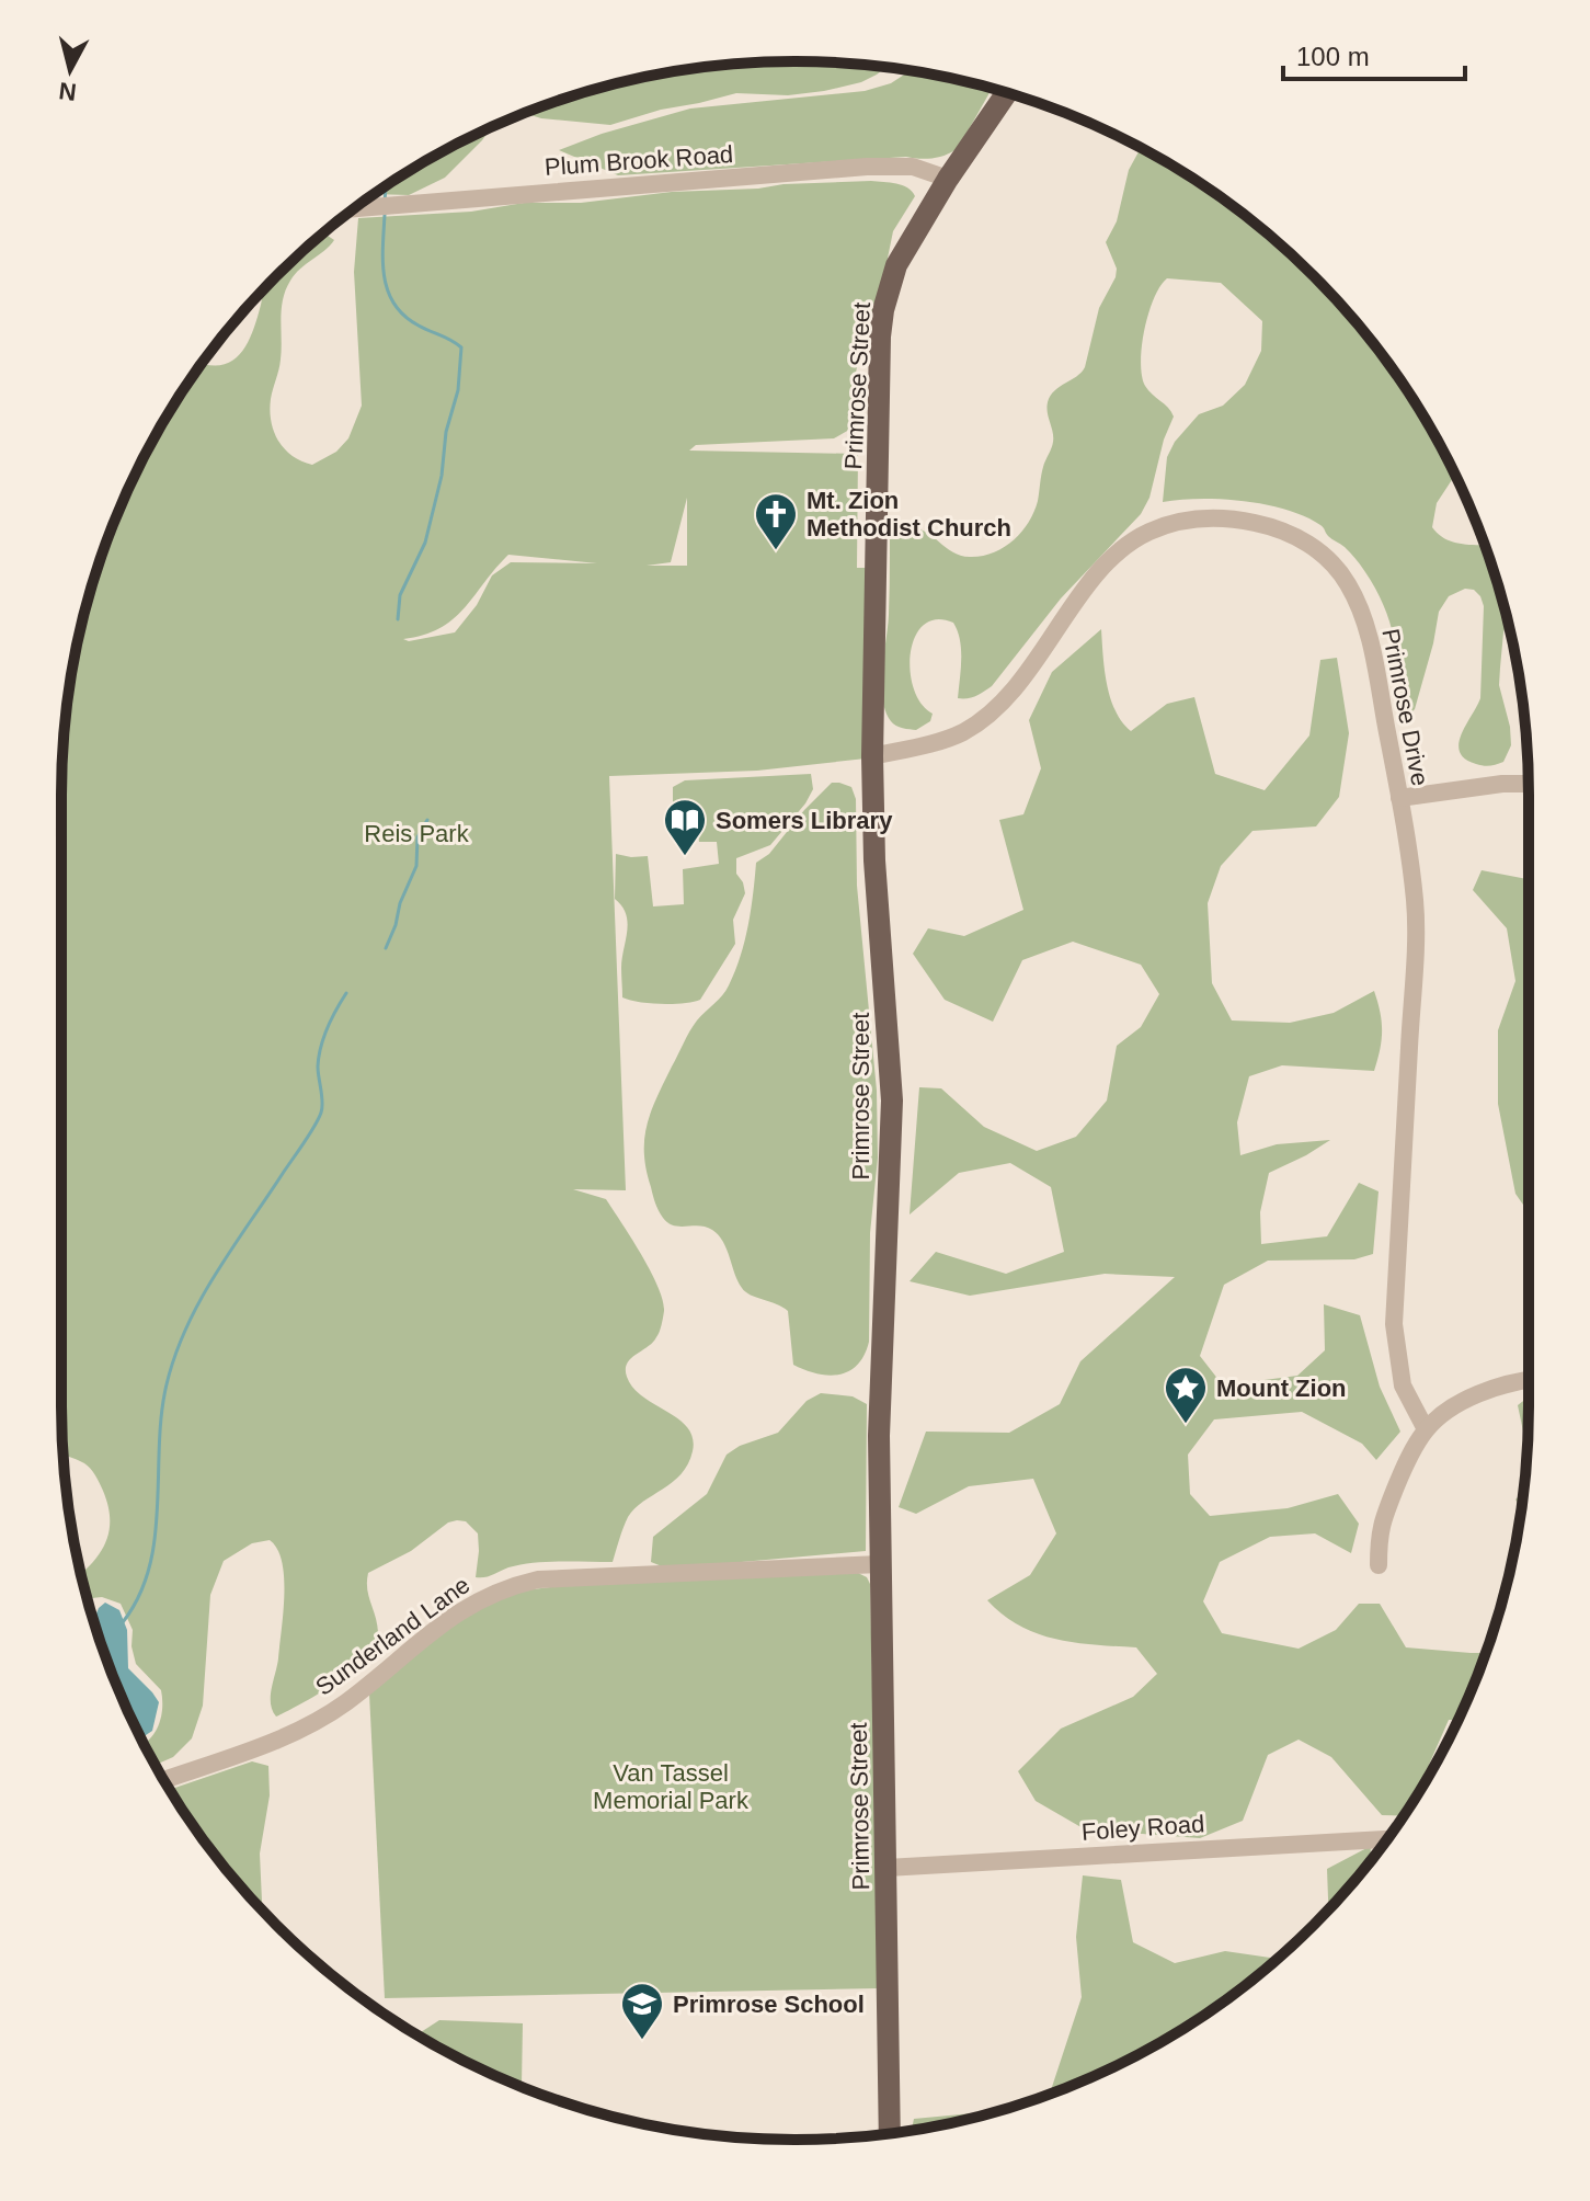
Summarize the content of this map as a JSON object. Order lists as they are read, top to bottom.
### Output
{
  "streets": {
    "main road": ["Primrose Street"],
    "street": [
      "Plum Brook Road",
      "Primrose Drive",
      "Sunderland Lane",
      "Foley Road"
    ]
  },
  "crossings": [
    ["Plum Brook Road", "Primrose Street"],
    ["Primrose Street", "Primrose Drive"],
    ["Primrose Street", "Sunderland Lane"],
    ["Primrose Street", "Foley Road"]
  ],
  "parks": ["Reis Park", "Van Tassel Memorial Park"],
  "places": {
    "church": ["Mt. Zion Methodist Church"],
    "library": ["Somers Library"],
    "place": ["Mount Zion"],
    "school or university": ["Primrose School"]
  },
  "scale_bar": "100 m",
  "north": "bottom"
}
